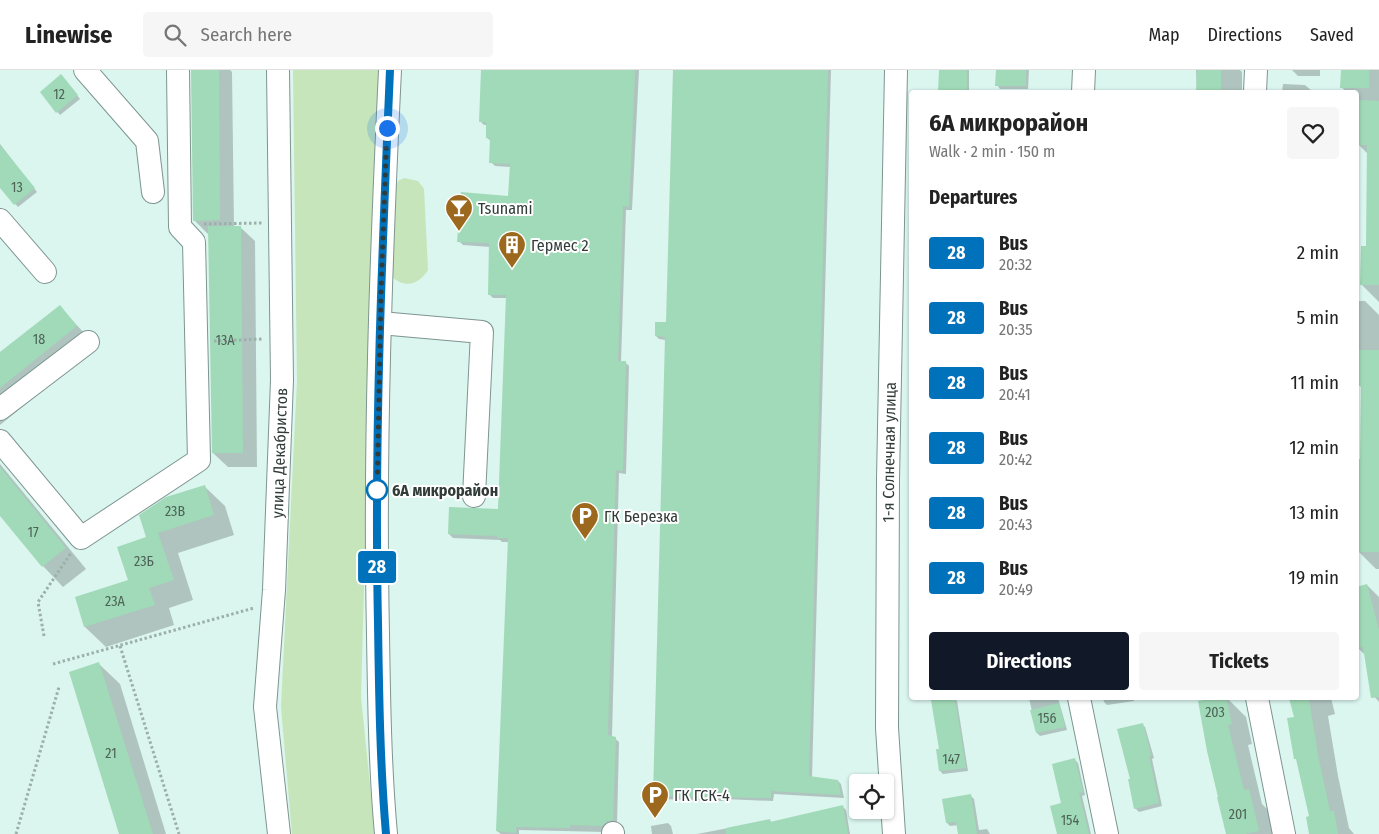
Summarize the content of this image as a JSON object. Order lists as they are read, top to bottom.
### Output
{
  "streets": {
    "street": ["1-я Солнечная улица", "улица Декабристов"]
  },
  "places": {
    "bar": ["Tsunami"],
    "building": ["Гермес 2"],
    "other": ["6А микрорайон"],
    "parking": ["ГК Березка", "ГК ГСК-4"]
  },
  "lines": ["bus line 28"],
  "house_numbers": [
    "12",
    "13",
    "18",
    "13А",
    "23В",
    "17",
    "23Б",
    "23А",
    "203",
    "156",
    "21",
    "147",
    "201",
    "154"
  ],
  "page": {
    "header": "Linewise",
    "search": "Search here",
    "nav": ["Map", "Directions", "Saved"],
    "on_map": "28",
    "heading": [
      ["6А микрорайон", "Walk · 2 min · 150 m"],
      "Departures"
    ],
    "list": [
      {
        "mark": "28",
        "name": "Bus",
        "note": "20:32",
        "value": "2 min"
      },
      {
        "mark": "28",
        "name": "Bus",
        "note": "20:35",
        "value": "5 min"
      },
      {
        "mark": "28",
        "name": "Bus",
        "note": "20:41",
        "value": "11 min"
      },
      {
        "mark": "28",
        "name": "Bus",
        "note": "20:42",
        "value": "12 min"
      },
      {
        "mark": "28",
        "name": "Bus",
        "note": "20:43",
        "value": "13 min"
      },
      {
        "mark": "28",
        "name": "Bus",
        "note": "20:49",
        "value": "19 min"
      }
    ],
    "buttons": ["Directions", "Tickets"]
  }
}
